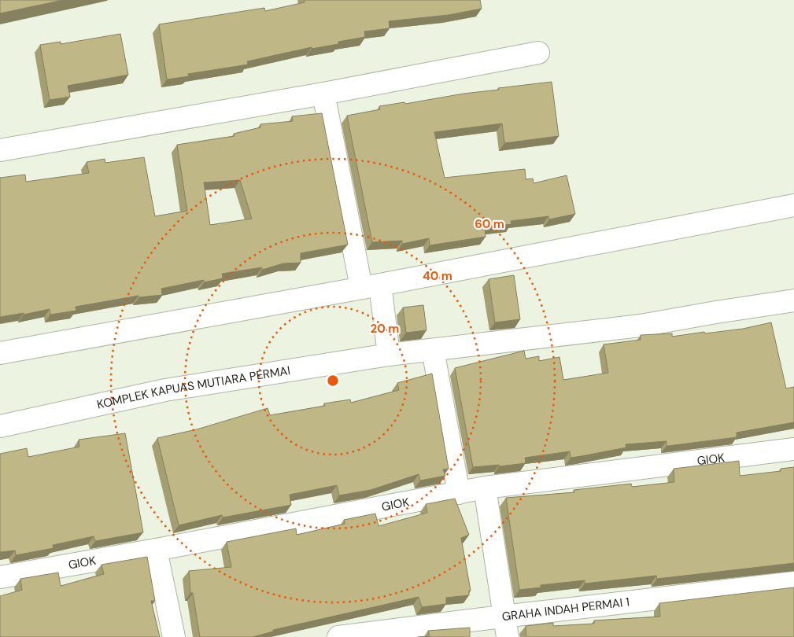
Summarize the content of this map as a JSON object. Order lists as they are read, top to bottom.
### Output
{
  "streets": {
    "street": ["KOMPLEK KAPUAS MUTIARA PERMAI", "GIOK", "GRAHA INDAH PERMAI 1"]
  },
  "rings": ["60 m", "40 m", "20 m"]
}
